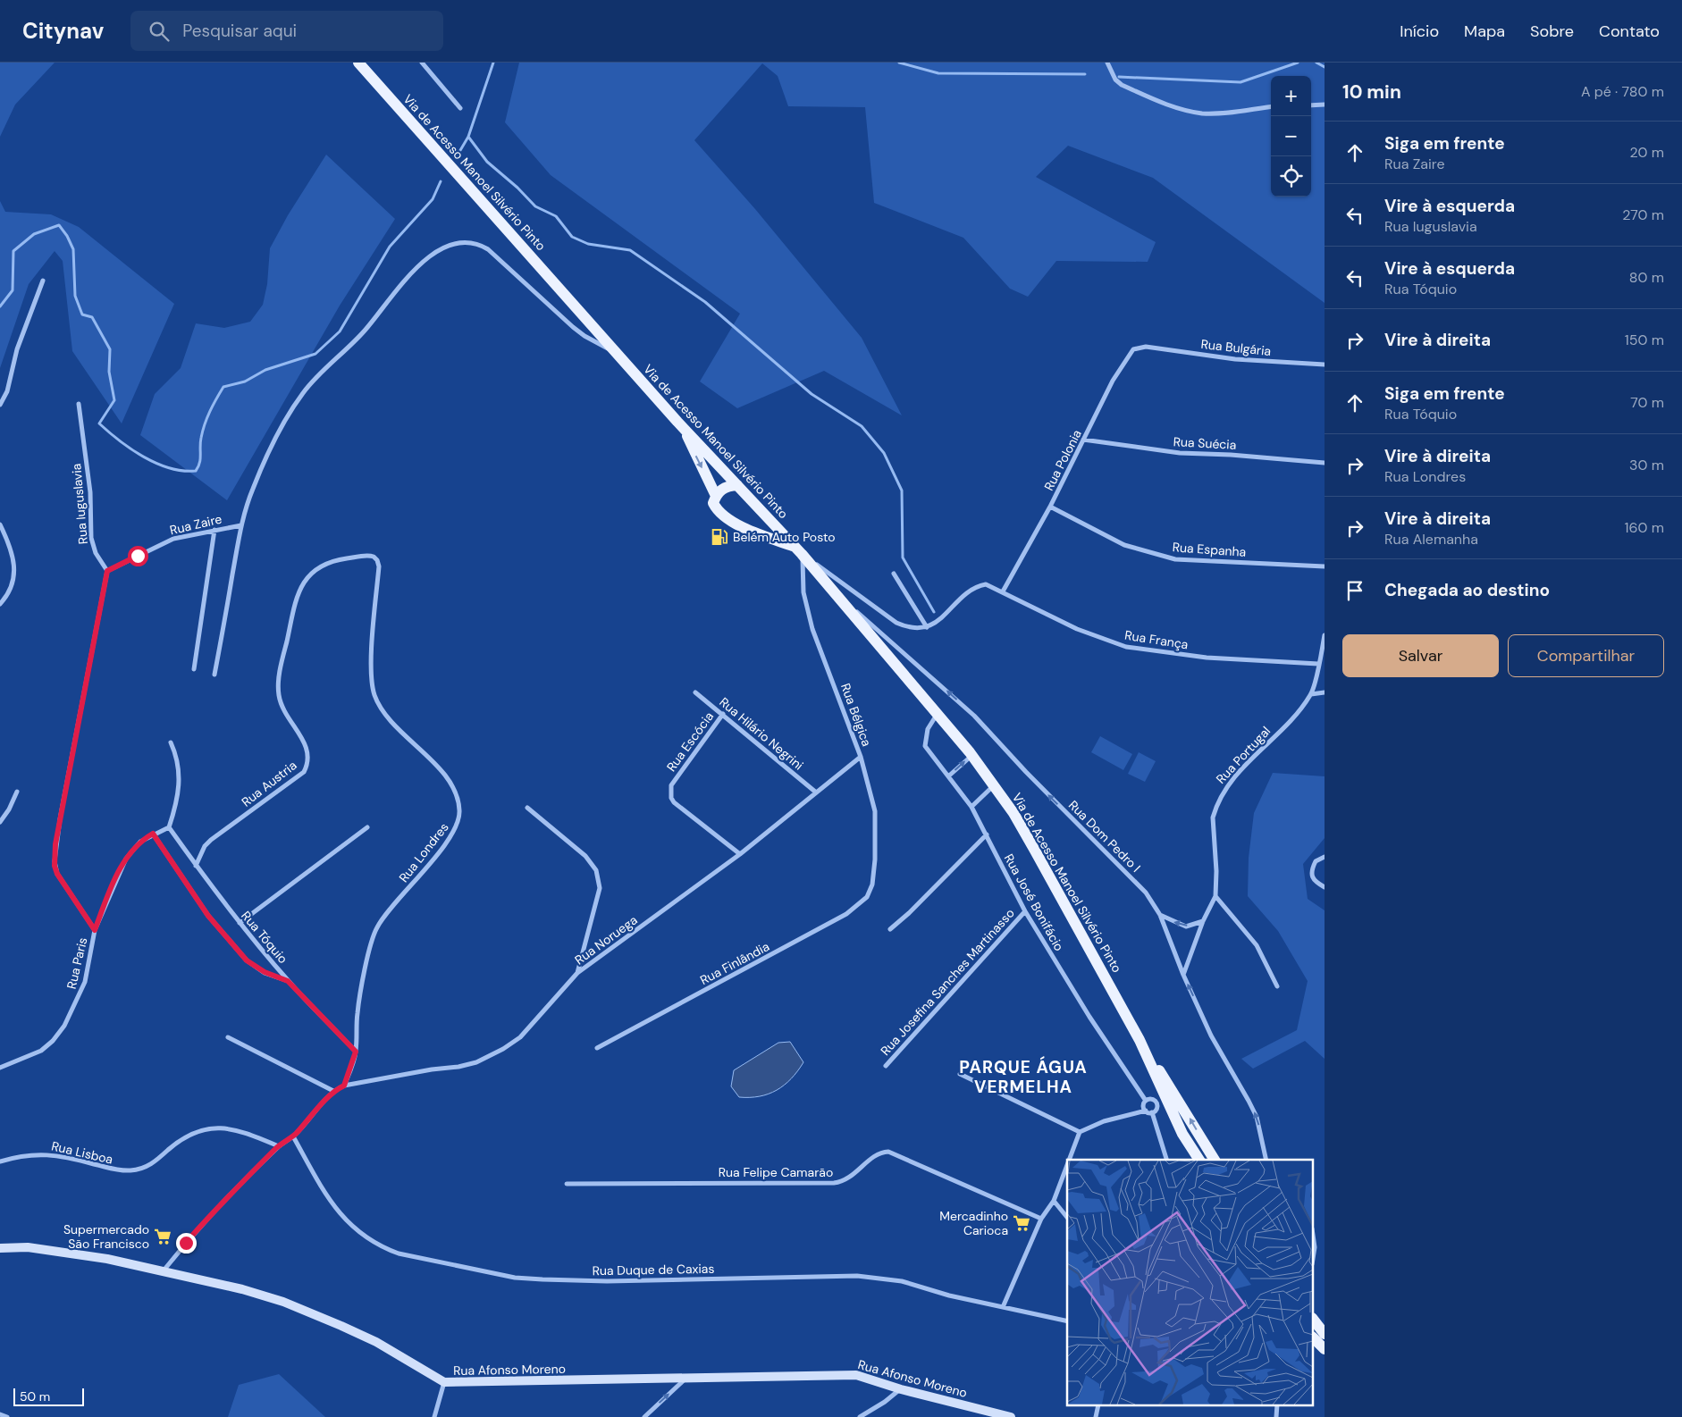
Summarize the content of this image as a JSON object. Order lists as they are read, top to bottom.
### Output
{
  "streets": {
    "main road": ["Via de Acesso Manoel Silvério Pinto", "Rua Afonso Moreno"],
    "street": [
      "Rua Bulgária",
      "Rua Suécia",
      "Rua Polonia",
      "Rua Iuguslavia",
      "Rua Zaire",
      "Rua Espanha",
      "Rua França",
      "Rua Bélgica",
      "Rua Hilário Negrini",
      "Rua Escócia",
      "Rua Portugal",
      "Rua Austria",
      "Rua Dom Pedro I",
      "Rua Londres",
      "Rua José Bonifácio",
      "Rua Tóquio",
      "Rua Noruega",
      "Rua Paris",
      "Rua Finlândia",
      "Rua Josefina Sanches Martinasso",
      "Rua Lisboa",
      "Rua Felipe Camarão",
      "Rua Duque de Caxias"
    ]
  },
  "crossings": [
    ["Via de Acesso Manoel Silvério Pinto", "Rua Bélgica"],
    ["Via de Acesso Manoel Silvério Pinto", "Rua Dom Pedro I"],
    ["Via de Acesso Manoel Silvério Pinto", "Rua José Bonifácio"],
    ["Rua Bulgária", "Rua Polonia"],
    ["Rua Suécia", "Rua Polonia"],
    ["Rua Polonia", "Rua Espanha"],
    ["Rua Polonia", "Rua França"],
    ["Rua Iuguslavia", "Rua Zaire"],
    ["Rua França", "Rua Portugal"],
    ["Rua Bélgica", "Rua Noruega"],
    ["Rua Bélgica", "Rua Finlândia"],
    ["Rua Hilário Negrini", "Rua Escócia"],
    ["Rua Hilário Negrini", "Rua Noruega"],
    ["Rua Escócia", "Rua Noruega"],
    ["Rua Portugal", "Rua Dom Pedro I"],
    ["Rua Austria", "Rua Londres"],
    ["Rua Austria", "Rua Tóquio"],
    ["Rua Londres", "Rua Tóquio"],
    ["Rua Londres", "Rua Noruega"],
    ["Rua José Bonifácio", "Rua Josefina Sanches Martinasso"]
  ],
  "one_way": ["Rua Dom Pedro I"],
  "districts": ["PARQUE ÁGUA VERMELHA"],
  "places": {
    "fuel station": ["Belém Auto Posto"],
    "supermarket": ["Mercadinho Carioca", "Supermercado São Francisco"]
  },
  "scale_bar": "50 m",
  "page": {
    "header": "Citynav",
    "search": "Pesquisar aqui",
    "nav": [
      "Início",
      "Mapa",
      "Sobre",
      "Contato"
    ],
    "heading": ["10 min", "A pé · 780 m"],
    "map_buttons": ["+", "−"],
    "list": [
      ["Siga em frente", "Rua Zaire", "20 m"],
      ["Vire à esquerda", "Rua Iuguslavia", "270 m"],
      ["Vire à esquerda", "Rua Tóquio", "80 m"],
      ["Vire à direita", "150 m"],
      ["Siga em frente", "Rua Tóquio", "70 m"],
      ["Vire à direita", "Rua Londres", "30 m"],
      ["Vire à direita", "Rua Alemanha", "160 m"],
      "Chegada ao destino"
    ],
    "buttons": ["Salvar", "Compartilhar"],
    "scale": "50 m"
  }
}
